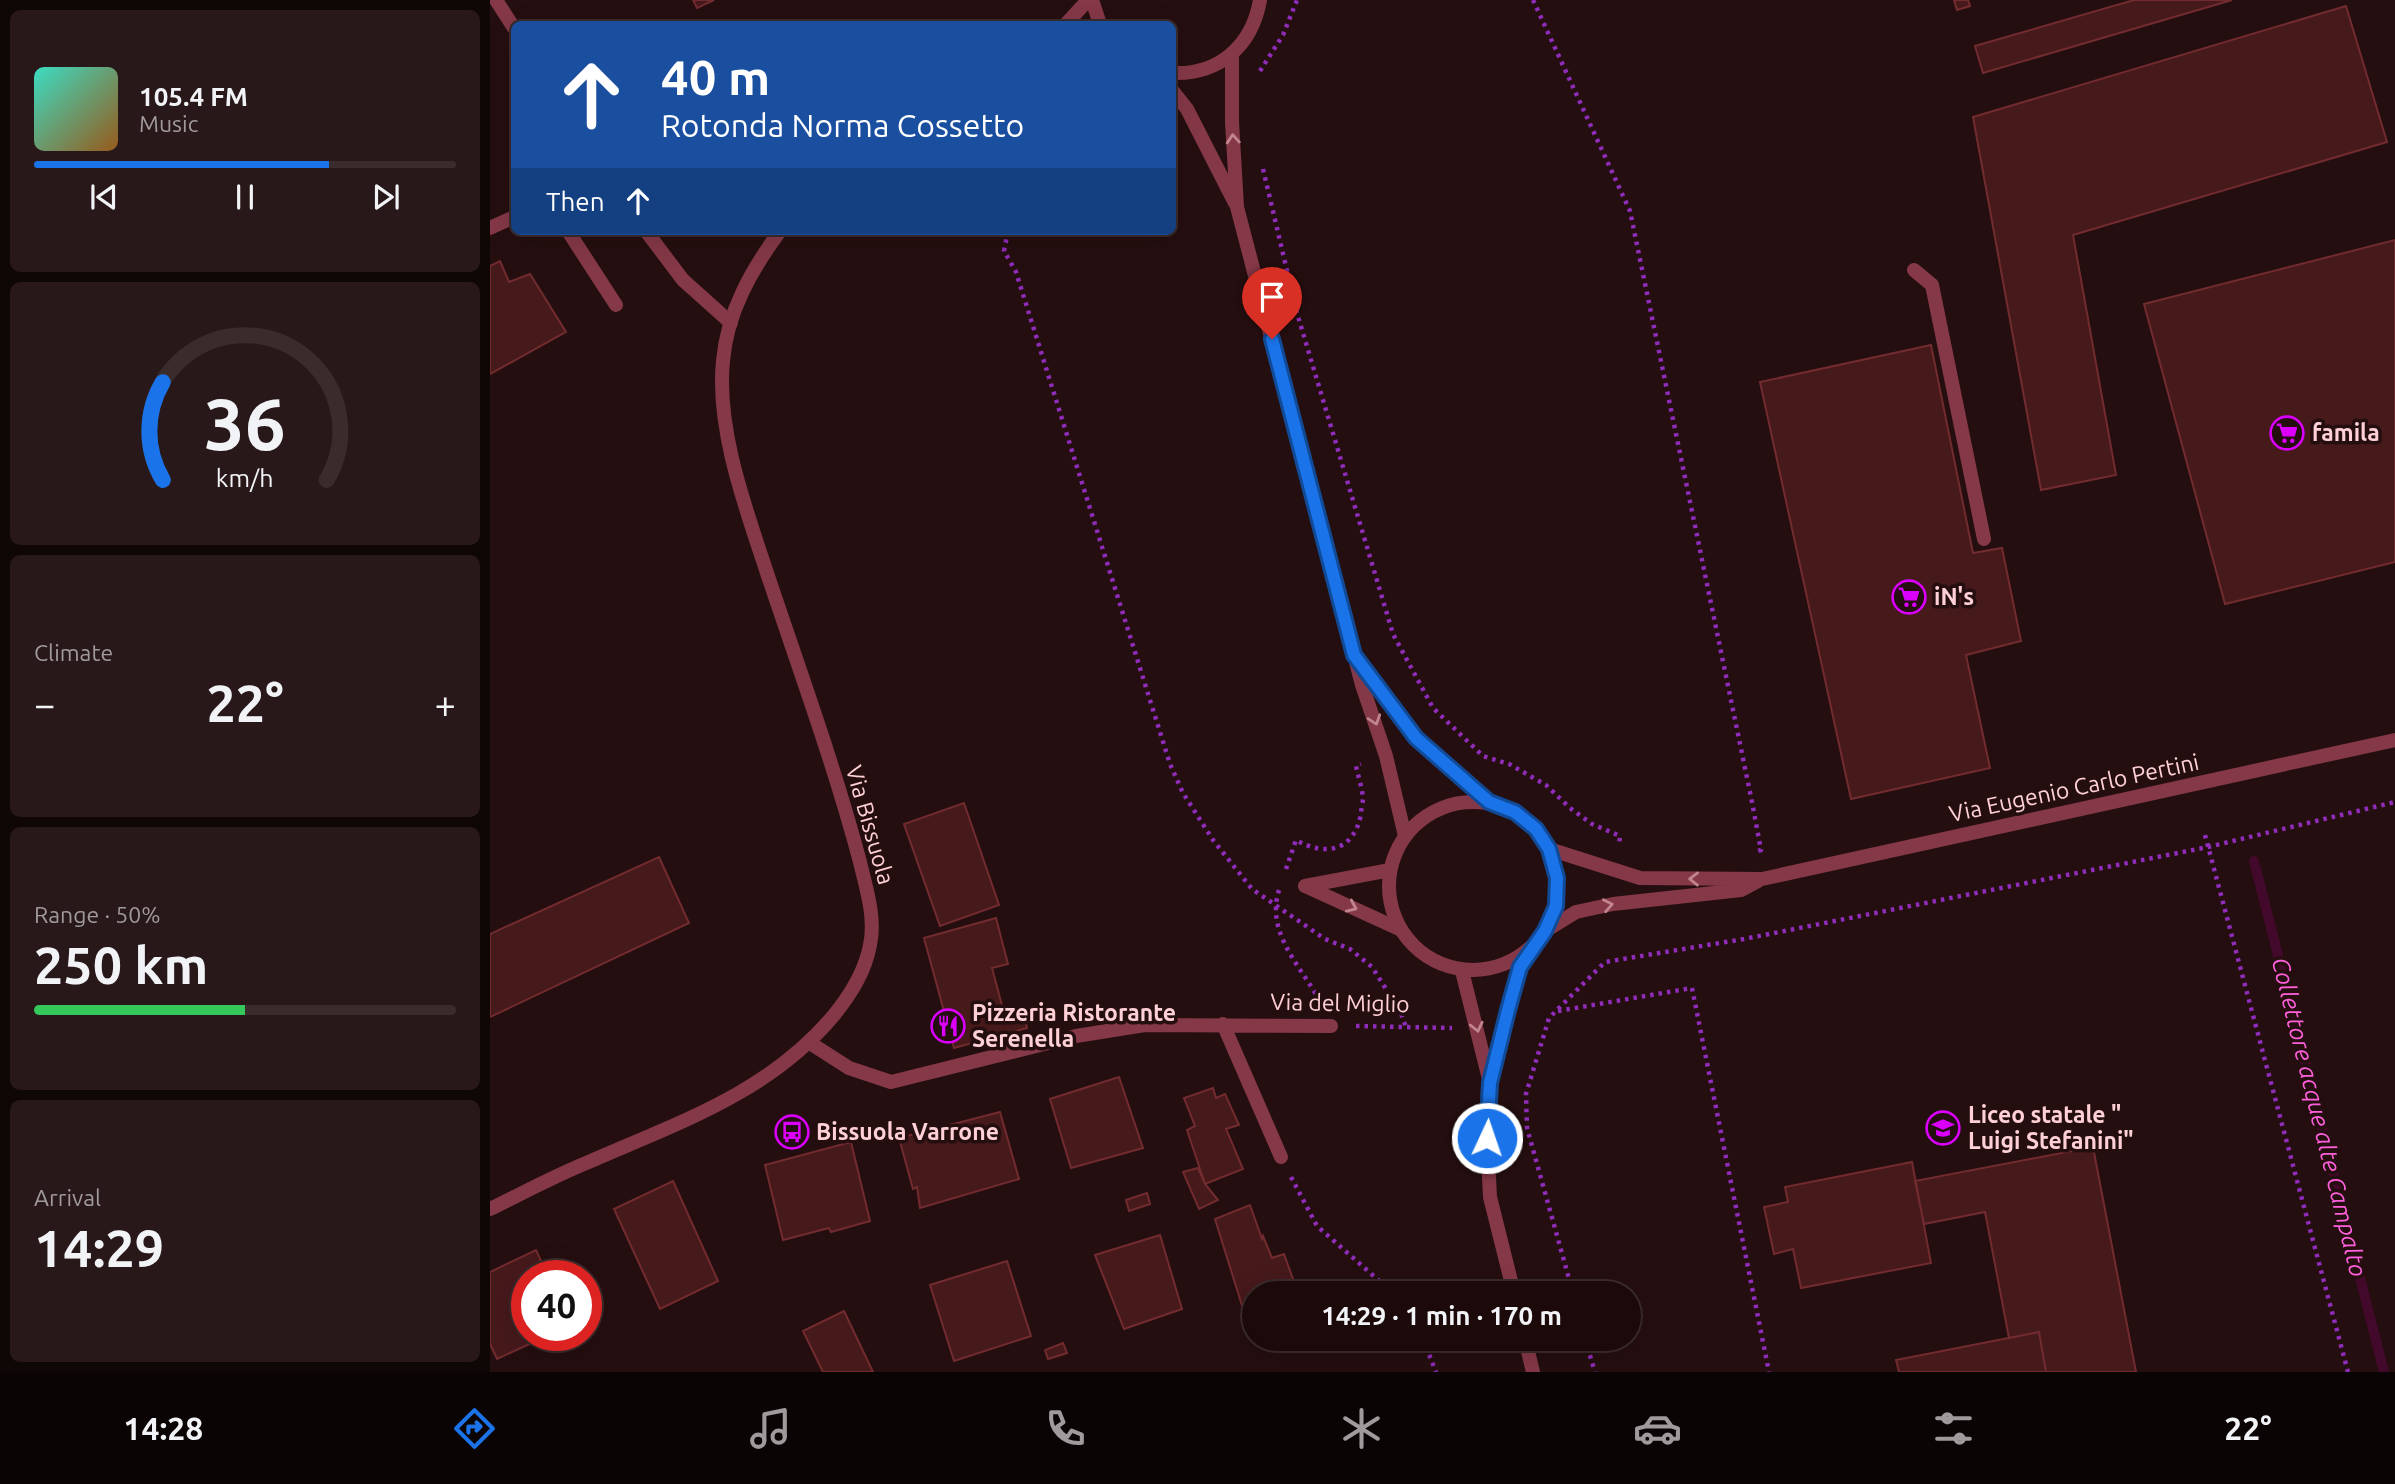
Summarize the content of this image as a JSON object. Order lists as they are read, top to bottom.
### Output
{
  "streets": {
    "street": ["Via Eugenio Carlo Pertini", "Via Bissuola", "Via del Miglio"]
  },
  "crossings": [
    ["Via Bissuola", "Via del Miglio"]
  ],
  "water": ["Collettore acque alte Campalto"],
  "places": {
    "supermarket": ["famila", "iN's"],
    "restaurant": ["Pizzeria Ristorante Serenella"],
    "school or university": ["Liceo statale \" Luigi Stefanini\""],
    "bus stop": ["Bissuola Varrone"]
  },
  "page": {
    "turn": ["40 m", "Rotonda Norma Cossetto"],
    "song": ["105.4 FM", "Music"],
    "then": "Then",
    "tile": [
      "Climate",
      ["Range · 50%", "250 km"],
      ["Arrival", "14:29"]
    ],
    "heat": ["−", "22°", "+"],
    "limit": "40",
    "trip": "14:29 · 1 min · 170 m",
    "tabs": ["14:28", "22°"],
    "gauge": ["36", "km/h"]
  }
}
